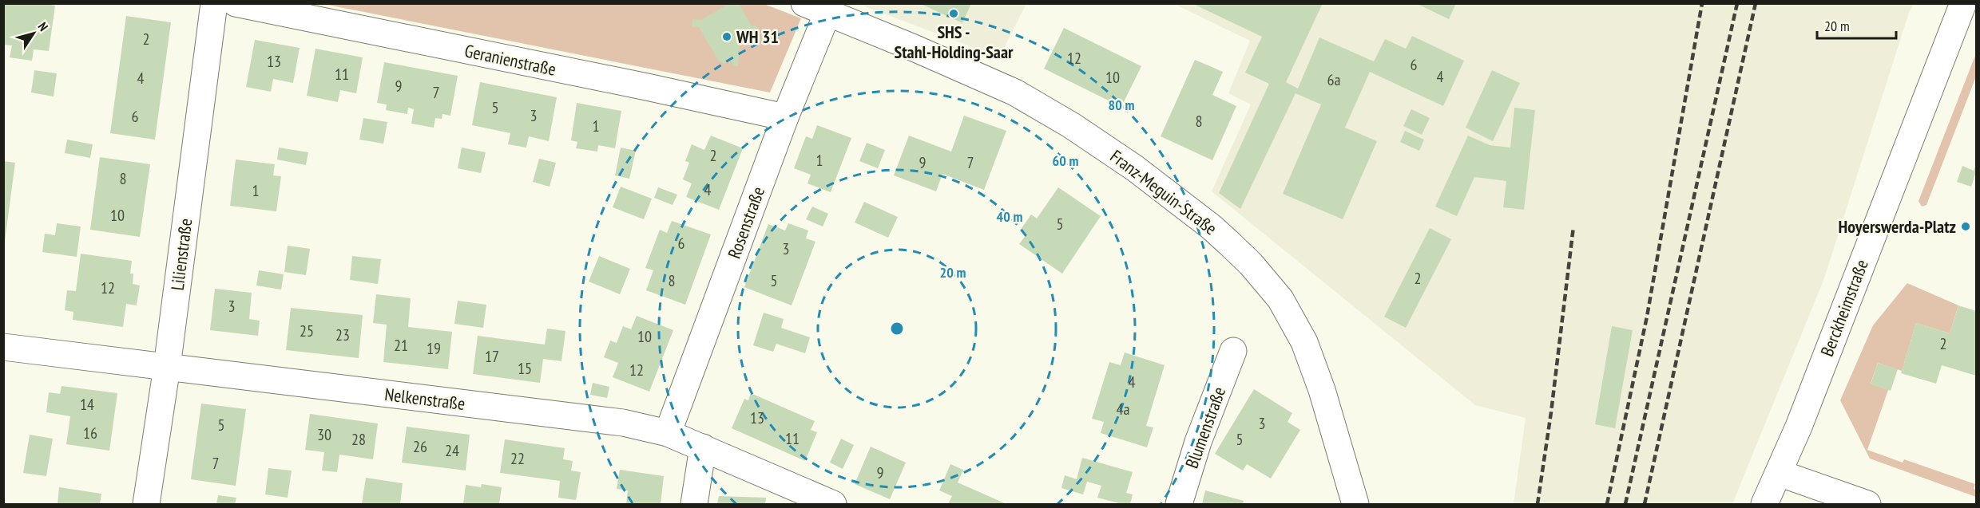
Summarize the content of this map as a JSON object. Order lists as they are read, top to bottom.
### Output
{
  "streets": {
    "street": [
      "Geranienstraße",
      "Franz-Meguin-Straße",
      "Rosenstraße",
      "Lilienstraße",
      "Berckheimstraße",
      "Nelkenstraße",
      "Blumenstraße"
    ]
  },
  "crossings": [
    ["Geranienstraße", "Rosenstraße"],
    ["Franz-Meguin-Straße", "Rosenstraße"],
    ["Rosenstraße", "Nelkenstraße"],
    ["Lilienstraße", "Nelkenstraße"]
  ],
  "places": ["SHS - Stahl-Holding-Saar", "WH 31", "Hoyerswerda-Platz"],
  "house_numbers": [
    "2",
    "12",
    "13",
    "6",
    "11",
    "4",
    "10",
    "4",
    "6a",
    "9",
    "7",
    "5",
    "3",
    "6",
    "8",
    "1",
    "2",
    "1",
    "9",
    "7",
    "8",
    "4",
    "1",
    "10",
    "5",
    "6",
    "3",
    "2",
    "8",
    "5",
    "12",
    "3",
    "25",
    "23",
    "10",
    "2",
    "21",
    "19",
    "17",
    "15",
    "12",
    "4",
    "14",
    "4a",
    "13",
    "3",
    "5",
    "16",
    "30",
    "11",
    "28",
    "5",
    "26",
    "24",
    "22",
    "7",
    "9"
  ],
  "scale_bar": "20 m",
  "north": "top right",
  "rings": [
    "80 m",
    "60 m",
    "40 m",
    "20 m"
  ]
}
